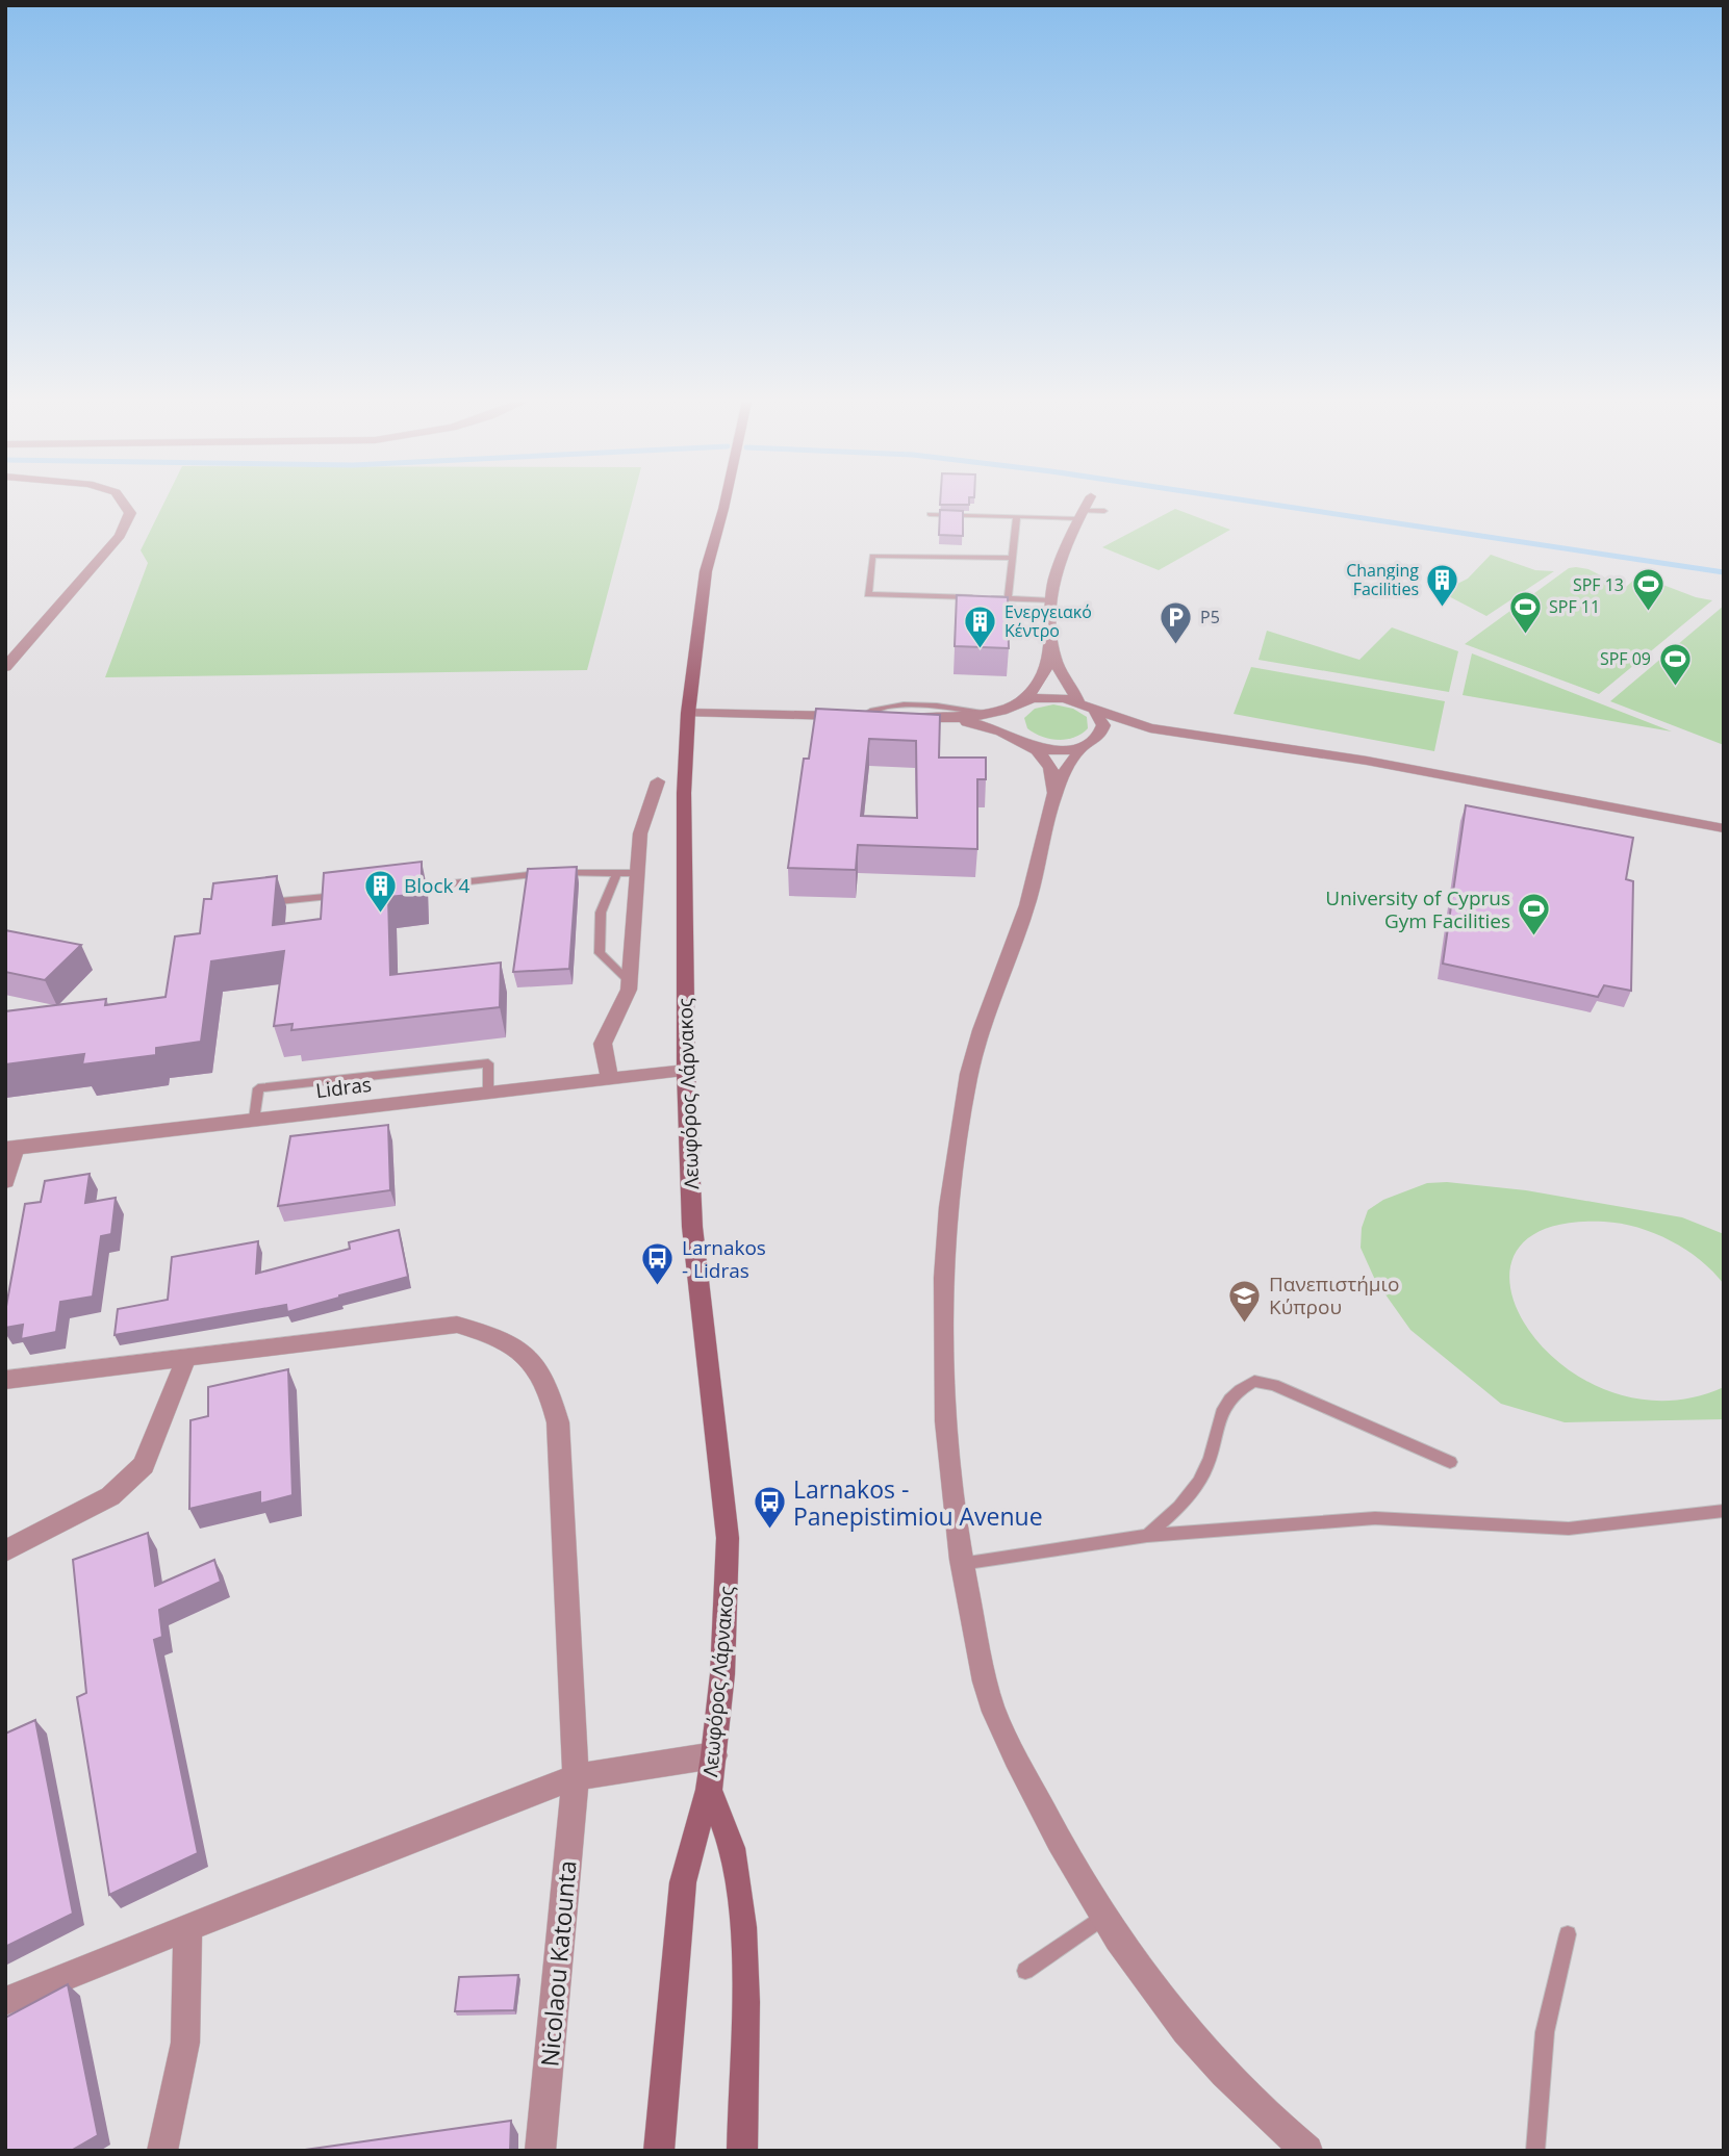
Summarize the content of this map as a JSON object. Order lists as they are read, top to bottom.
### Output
{
  "streets": {
    "main road": ["Λεωφόρος Λάρνακος"],
    "street": ["Lidras", "Nicolaou Katounta"]
  },
  "crossings": [
    ["Lidras", "Λεωφόρος Λάρνακος"]
  ],
  "places": {
    "building": ["Changing Facilities", "Ενεργειακό Κέντρο", "Block 4"],
    "sports": [
      "SPF 13",
      "SPF 11",
      "SPF 09",
      "University of Cyprus Gym Facilities"
    ],
    "parking": ["P5"],
    "bus stop": ["Larnakos - Lidras", "Larnakos - Panepistimiou Avenue"],
    "school or university": ["Πανεπιστήμιο Κύπρου"]
  }
}
